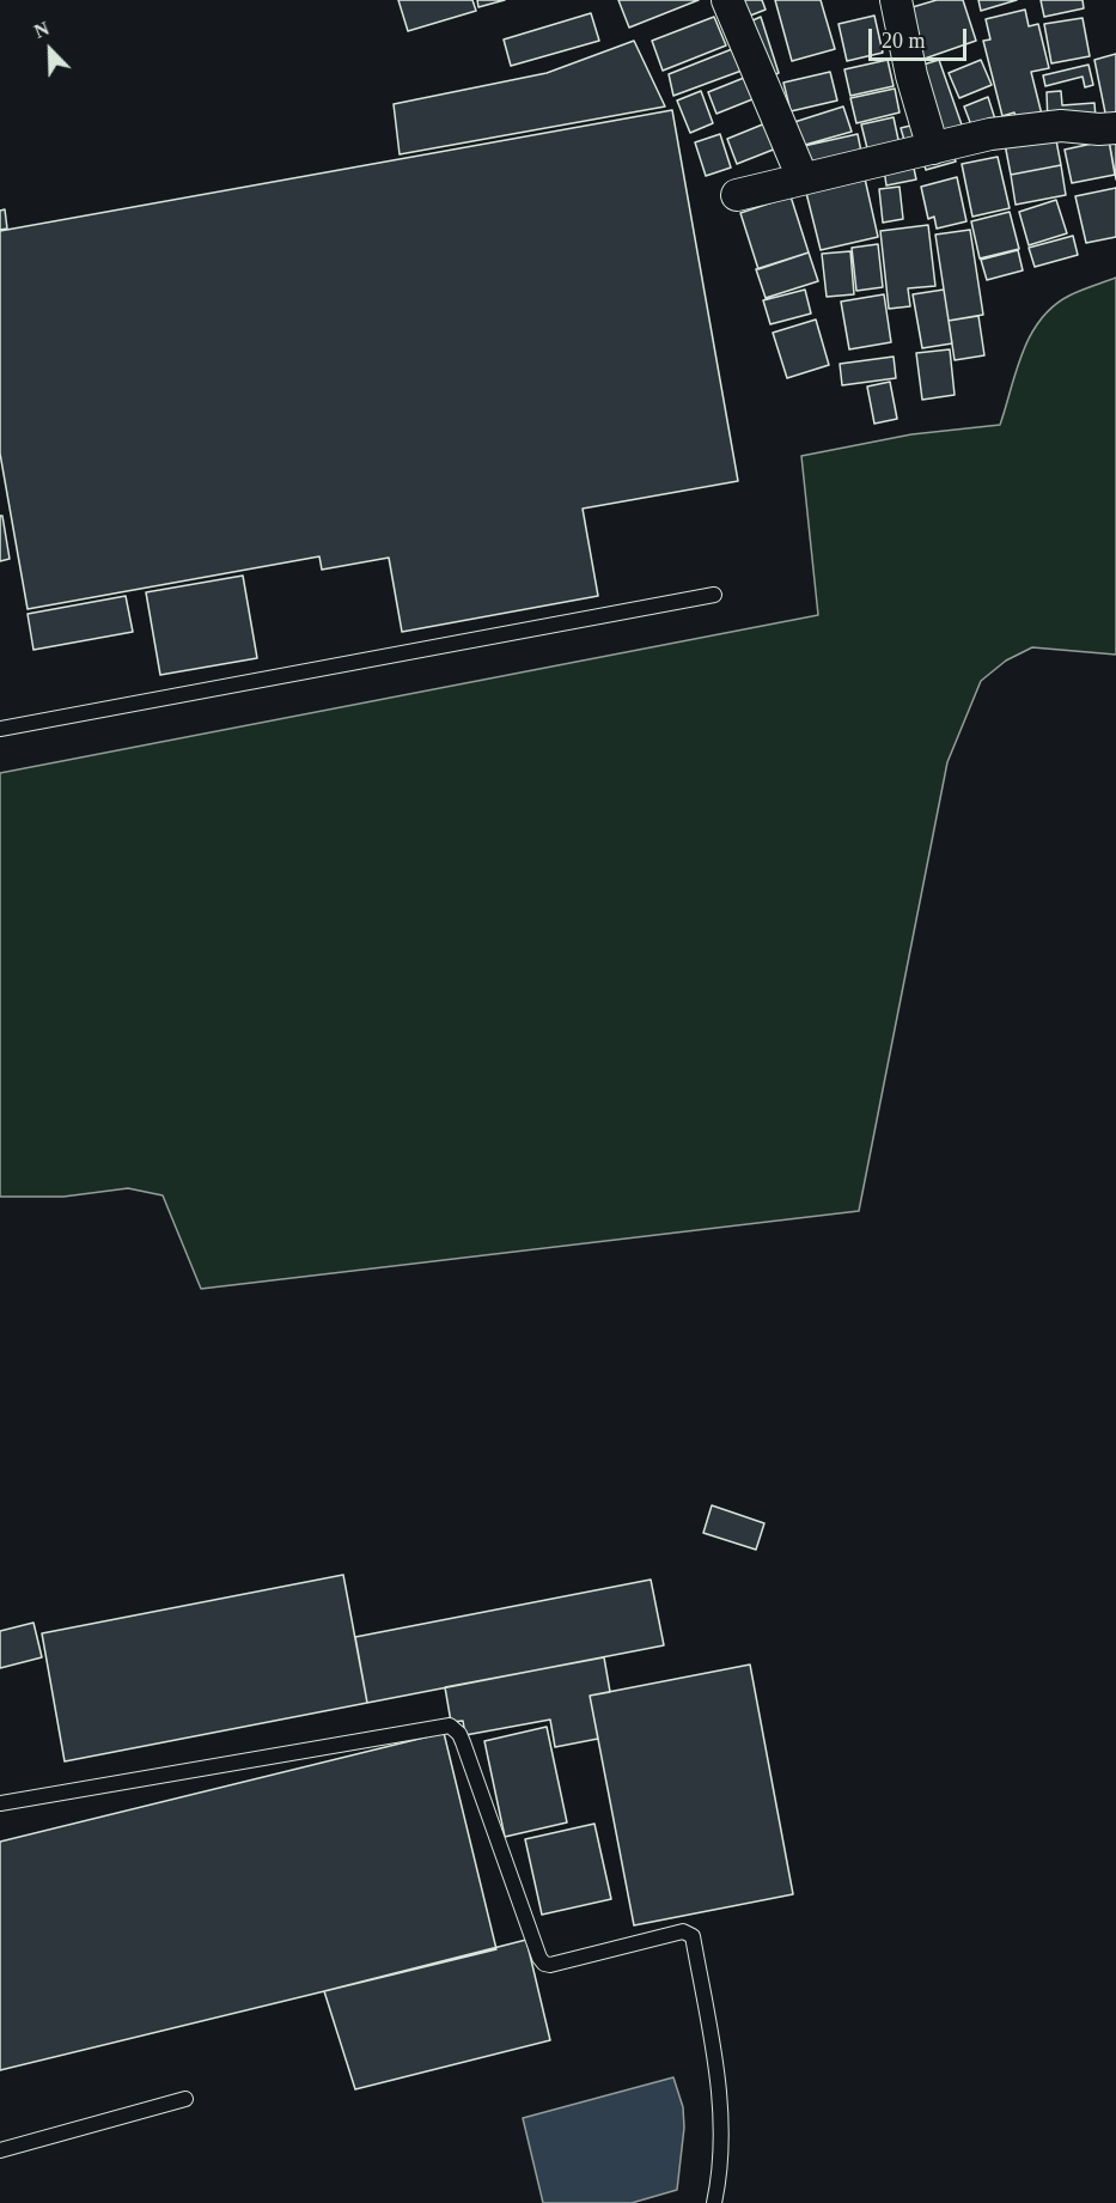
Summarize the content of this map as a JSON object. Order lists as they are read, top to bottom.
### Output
{
  "scale_bar": "20 m",
  "north": "top left"
}
